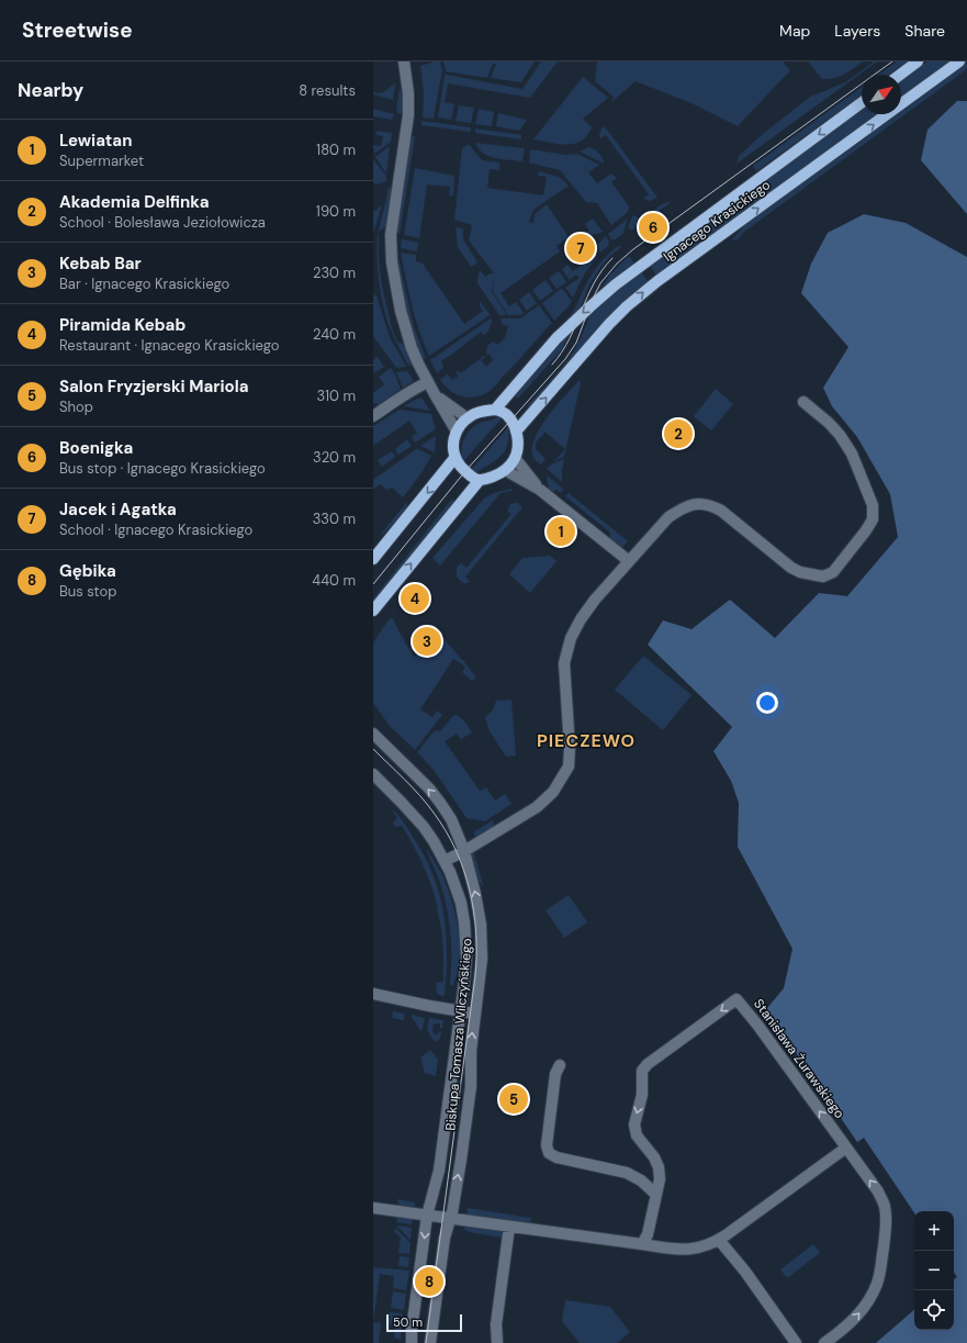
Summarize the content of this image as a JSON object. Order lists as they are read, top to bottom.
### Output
{
  "streets": {
    "main road": ["Ignacego Krasickiego"],
    "street": ["Biskupa Tomasza Wilczyńskiego", "Stanisława Żurawskiego"]
  },
  "districts": ["PIECZEWO"],
  "scale_bar": "50 m",
  "north": "top right",
  "page": {
    "header": "Streetwise",
    "nav": ["Map", "Layers", "Share"],
    "heading": ["Nearby", "8 results"],
    "list": [
      {
        "mark": "1",
        "name": "Lewiatan",
        "note": "Supermarket",
        "value": "180 m"
      },
      {
        "mark": "2",
        "name": "Akademia Delfinka",
        "note": "School · Bolesława Jeziołowicza",
        "value": "190 m"
      },
      {
        "mark": "3",
        "name": "Kebab Bar",
        "note": "Bar · Ignacego Krasickiego",
        "value": "230 m"
      },
      {
        "mark": "4",
        "name": "Piramida Kebab",
        "note": "Restaurant · Ignacego Krasickiego",
        "value": "240 m"
      },
      {
        "mark": "5",
        "name": "Salon Fryzjerski Mariola",
        "note": "Shop",
        "value": "310 m"
      },
      {
        "mark": "6",
        "name": "Boenigka",
        "note": "Bus stop · Ignacego Krasickiego",
        "value": "320 m"
      },
      {
        "mark": "7",
        "name": "Jacek i Agatka",
        "note": "School · Ignacego Krasickiego",
        "value": "330 m"
      },
      {
        "mark": "8",
        "name": "Gębika",
        "note": "Bus stop",
        "value": "440 m"
      }
    ],
    "pins": [
      "6",
      "7",
      "2",
      "1",
      "4",
      "3",
      "5",
      "8"
    ],
    "map_buttons": ["+", "−"],
    "scale": "50 m"
  }
}
